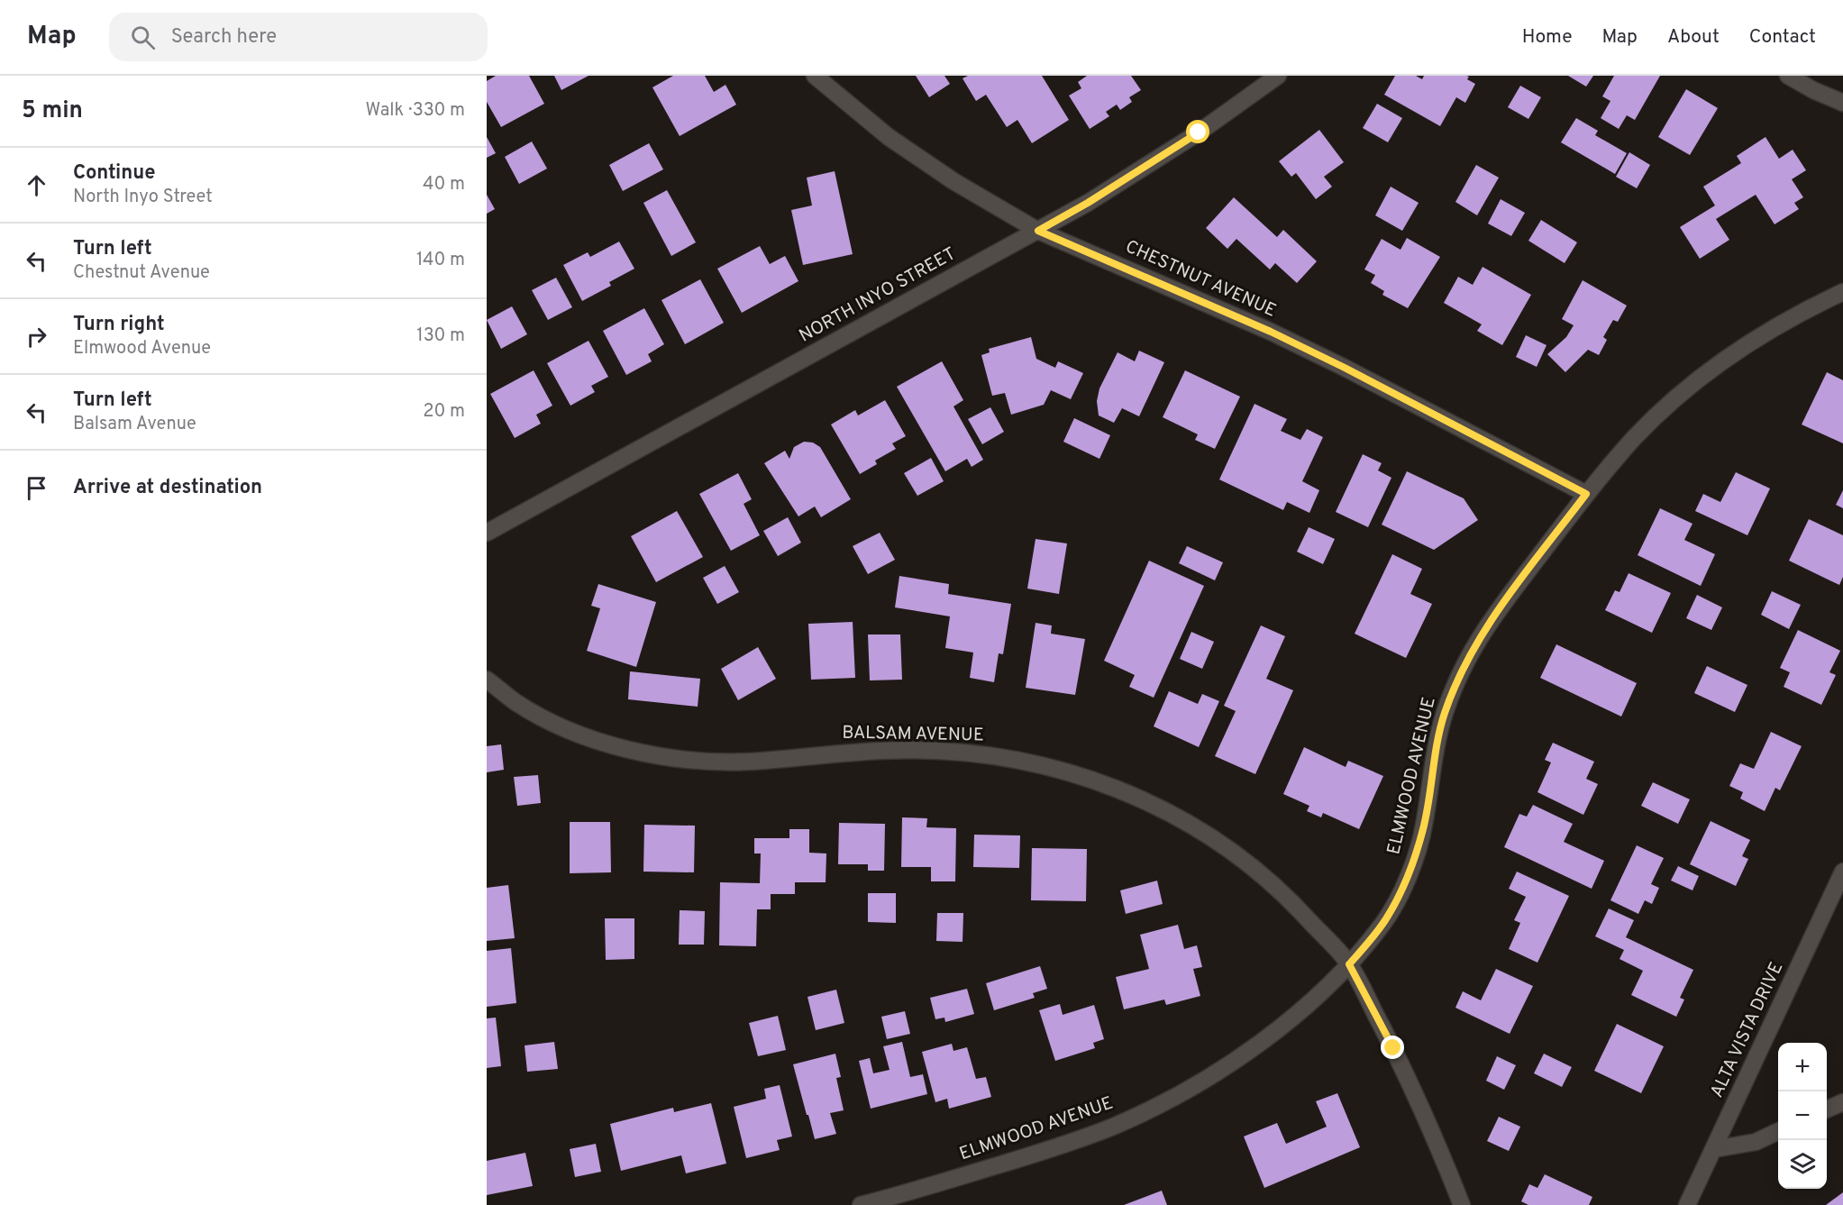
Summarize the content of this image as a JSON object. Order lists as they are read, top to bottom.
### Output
{
  "streets": {
    "street": [
      "CHESTNUT AVENUE",
      "NORTH INYO STREET",
      "BALSAM AVENUE",
      "ELMWOOD AVENUE",
      "ALTA VISTA DRIVE"
    ]
  },
  "crossings": [
    ["CHESTNUT AVENUE", "NORTH INYO STREET"],
    ["CHESTNUT AVENUE", "ELMWOOD AVENUE"],
    ["BALSAM AVENUE", "ELMWOOD AVENUE"]
  ],
  "page": {
    "header": "Map",
    "search": "Search here",
    "nav": [
      "Home",
      "Map",
      "About",
      "Contact"
    ],
    "heading": ["5 min", "Walk · 330 m"],
    "list": [
      ["Continue", "North Inyo Street", "40 m"],
      ["Turn left", "Chestnut Avenue", "140 m"],
      ["Turn right", "Elmwood Avenue", "130 m"],
      ["Turn left", "Balsam Avenue", "20 m"],
      "Arrive at destination"
    ],
    "map_buttons": ["+", "−"]
  }
}
